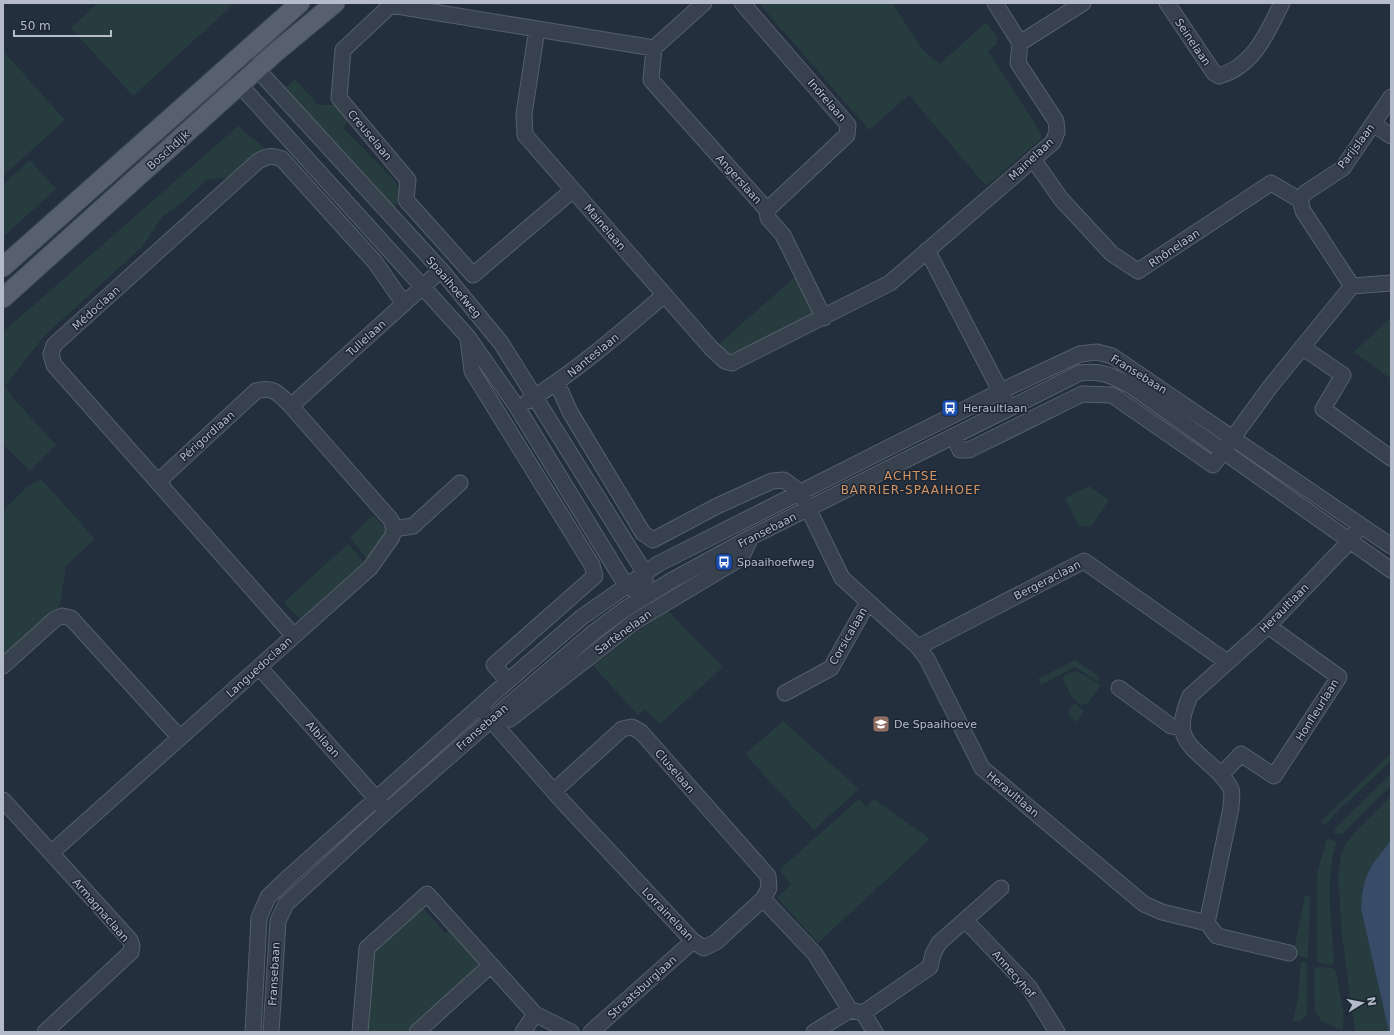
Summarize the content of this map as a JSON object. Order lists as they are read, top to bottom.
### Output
{
  "streets": {
    "main road": ["Boschdijk"],
    "street": [
      "Seinelaan",
      "Indrelaan",
      "Creuselaan",
      "Parijslaan",
      "Mainelaan",
      "Angerslaan",
      "Rhônelaan",
      "Spaaihoefweg",
      "Médoclaan",
      "Tullelaan",
      "Nanteslaan",
      "Fransebaan",
      "Périgordlaan",
      "Bergeraclaan",
      "Heraultlaan",
      "Sartènelaan",
      "Corsicalaan",
      "Languedoclaan",
      "Honfleurlaan",
      "Albilaan",
      "Cluselaan",
      "Armagnaclaan",
      "Lorrainelaan",
      "Annecyhof",
      "Straatsburglaan"
    ]
  },
  "crossings": [
    ["Indrelaan", "Angerslaan"],
    ["Creuselaan", "Mainelaan"],
    ["Parijslaan", "Rhônelaan"],
    ["Boschdijk", "Spaaihoefweg"],
    ["Mainelaan", "Angerslaan"],
    ["Mainelaan", "Rhônelaan"],
    ["Mainelaan", "Nanteslaan"],
    ["Spaaihoefweg", "Tullelaan"],
    ["Spaaihoefweg", "Nanteslaan"],
    ["Spaaihoefweg", "Fransebaan"],
    ["Médoclaan", "Tullelaan"],
    ["Médoclaan", "Périgordlaan"],
    ["Tullelaan", "Périgordlaan"],
    ["Nanteslaan", "Fransebaan"],
    ["Fransebaan", "Heraultlaan"],
    ["Fransebaan", "Sartènelaan"],
    ["Fransebaan", "Albilaan"],
    ["Fransebaan", "Lorrainelaan"],
    ["Périgordlaan", "Languedoclaan"],
    ["Bergeraclaan", "Heraultlaan"],
    ["Heraultlaan", "Corsicalaan"],
    ["Heraultlaan", "Honfleurlaan"],
    ["Sartènelaan", "Lorrainelaan"],
    ["Languedoclaan", "Albilaan"],
    ["Languedoclaan", "Armagnaclaan"],
    ["Cluselaan", "Lorrainelaan"],
    ["Lorrainelaan", "Straatsburglaan"]
  ],
  "districts": ["ACHTSE BARRIER-SPAAIHOEF"],
  "places": {
    "bus stop": ["Heraultlaan", "Spaaihoefweg"],
    "school or university": ["De Spaaihoeve"]
  },
  "scale_bar": "50 m",
  "north": "right"
}
